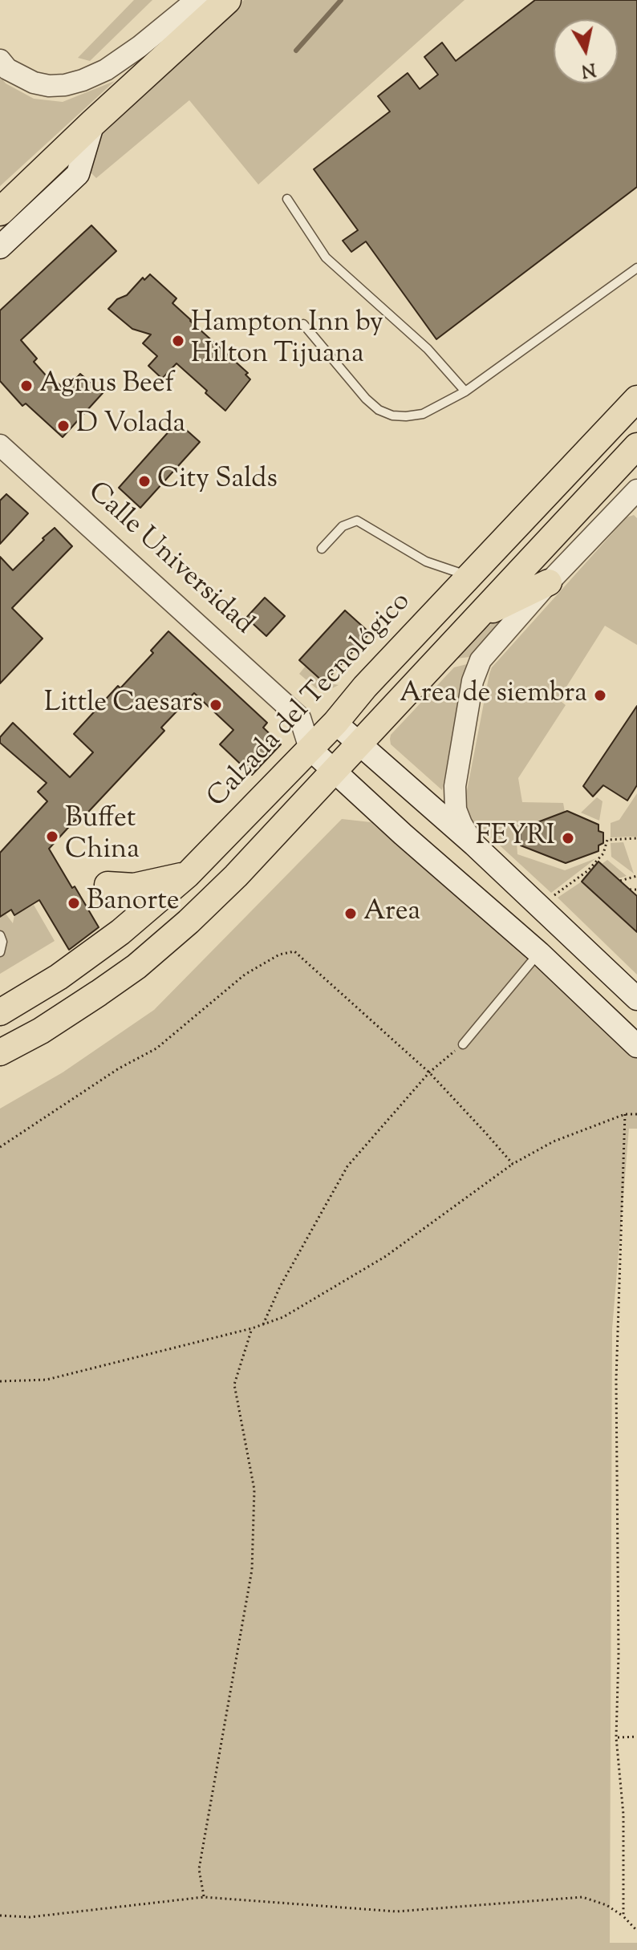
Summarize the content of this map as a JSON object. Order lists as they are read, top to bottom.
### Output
{
  "streets": {
    "main road": ["Calzada del Tecnológico"],
    "street": ["Calle Universidad"]
  },
  "places": [
    "Hampton Inn by Hilton Tijuana",
    "Agnus Beef",
    "D Volada",
    "City Salds",
    "Area de siembra",
    "Little Caesars",
    "Buffet China",
    "FEYRI",
    "Banorte",
    "Area"
  ],
  "north": "bottom"
}
